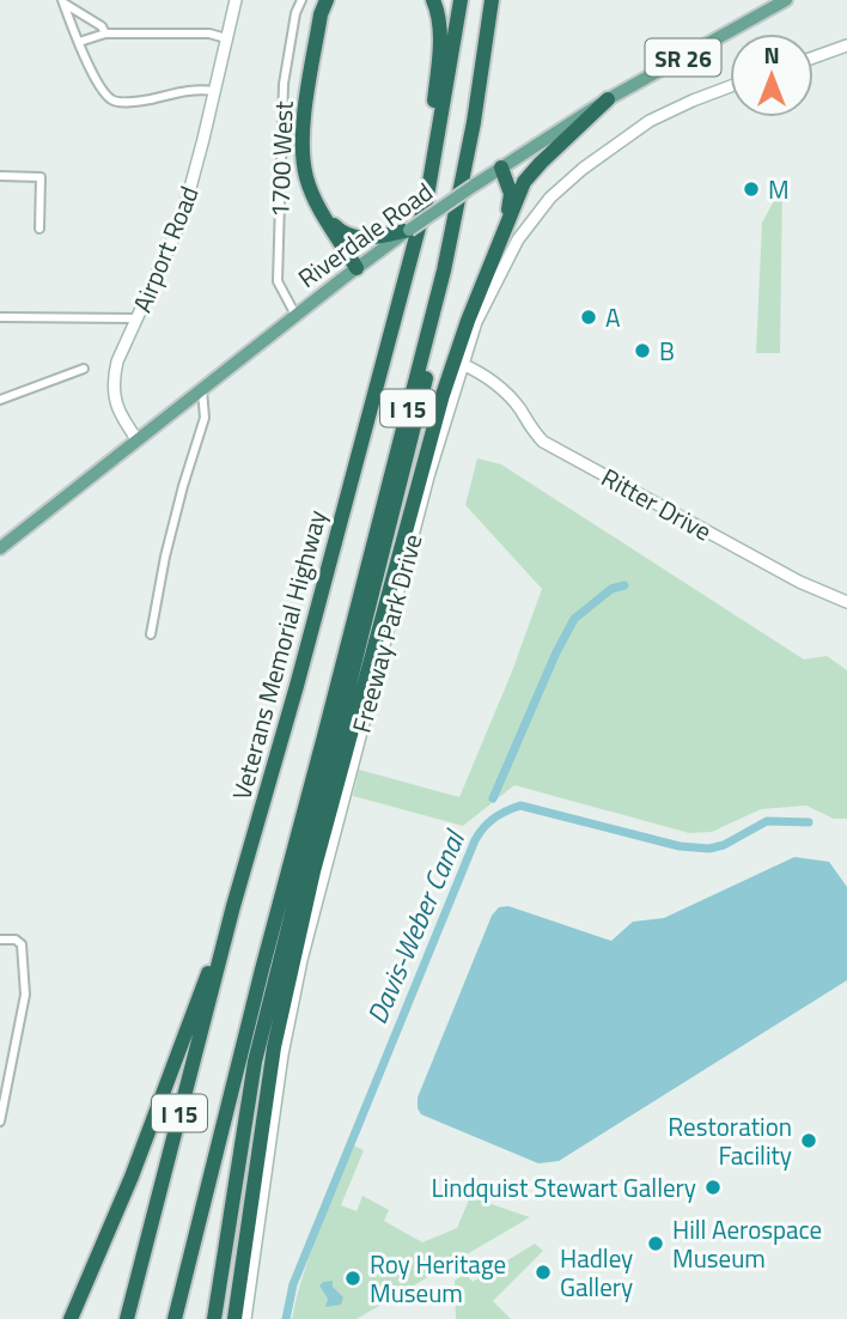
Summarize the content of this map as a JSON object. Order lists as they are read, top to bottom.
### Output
{
  "streets": {
    "highway": ["I 15", "Veterans Memorial Highway"],
    "main road": ["SR 26", "Riverdale Road"],
    "street": [
      "1700 West",
      "Airport Road",
      "Ritter Drive",
      "Freeway Park Drive"
    ]
  },
  "crossings": [
    ["1700 West", "Riverdale Road"],
    ["Riverdale Road", "Airport Road"],
    ["Ritter Drive", "Freeway Park Drive"]
  ],
  "water": ["Davis-Weber Canal"],
  "places": [
    "M",
    "A",
    "B",
    "Restoration Facility",
    "Lindquist Stewart Gallery",
    "Hill Aerospace Museum",
    "Hadley Gallery",
    "Roy Heritage Museum"
  ],
  "north": "top"
}
